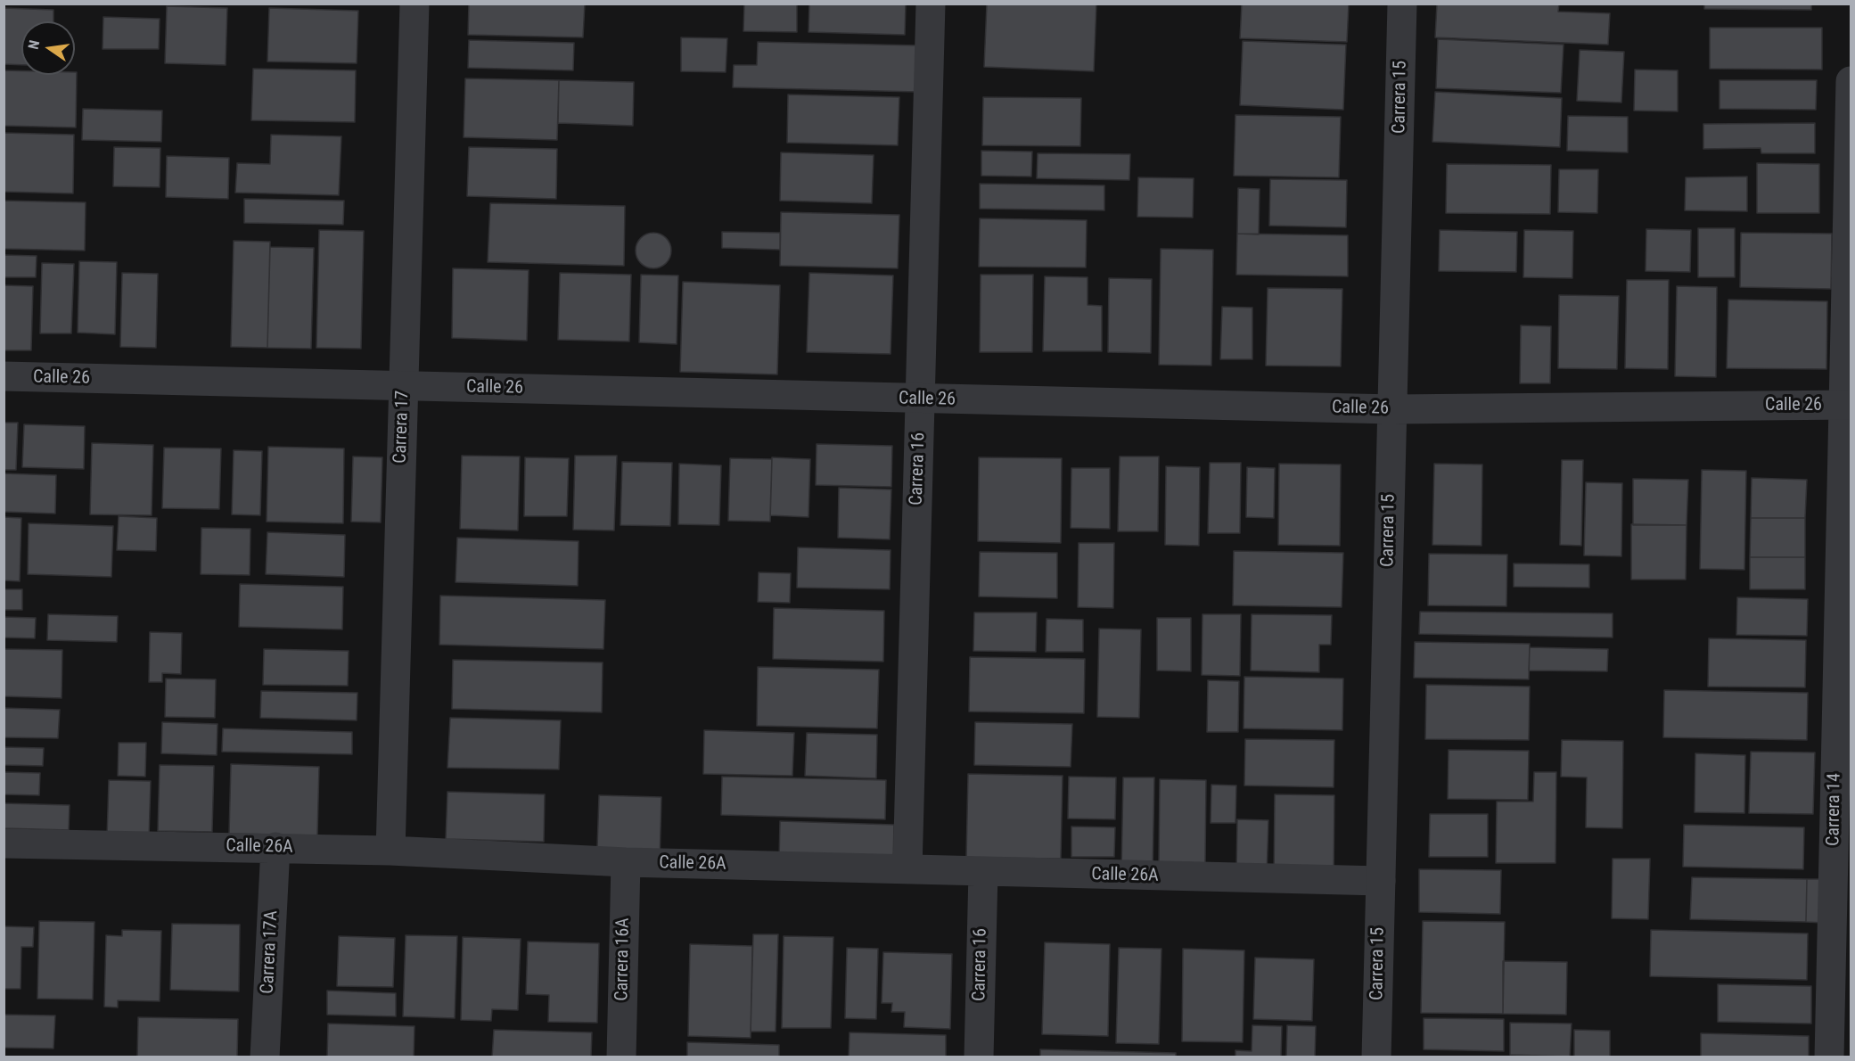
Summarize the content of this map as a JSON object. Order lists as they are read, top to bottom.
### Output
{
  "streets": {
    "street": [
      "Carrera 15",
      "Calle 26",
      "Carrera 17",
      "Carrera 16",
      "Carrera 14",
      "Calle 26A",
      "Carrera 17A",
      "Carrera 16A"
    ]
  },
  "crossings": [
    ["Carrera 15", "Calle 26"],
    ["Carrera 15", "Calle 26A"],
    ["Calle 26", "Carrera 17"],
    ["Calle 26", "Carrera 16"],
    ["Calle 26", "Carrera 14"],
    ["Carrera 17", "Calle 26A"],
    ["Carrera 16", "Calle 26A"],
    ["Calle 26A", "Carrera 17A"],
    ["Calle 26A", "Carrera 16A"]
  ],
  "north": "left"
}
